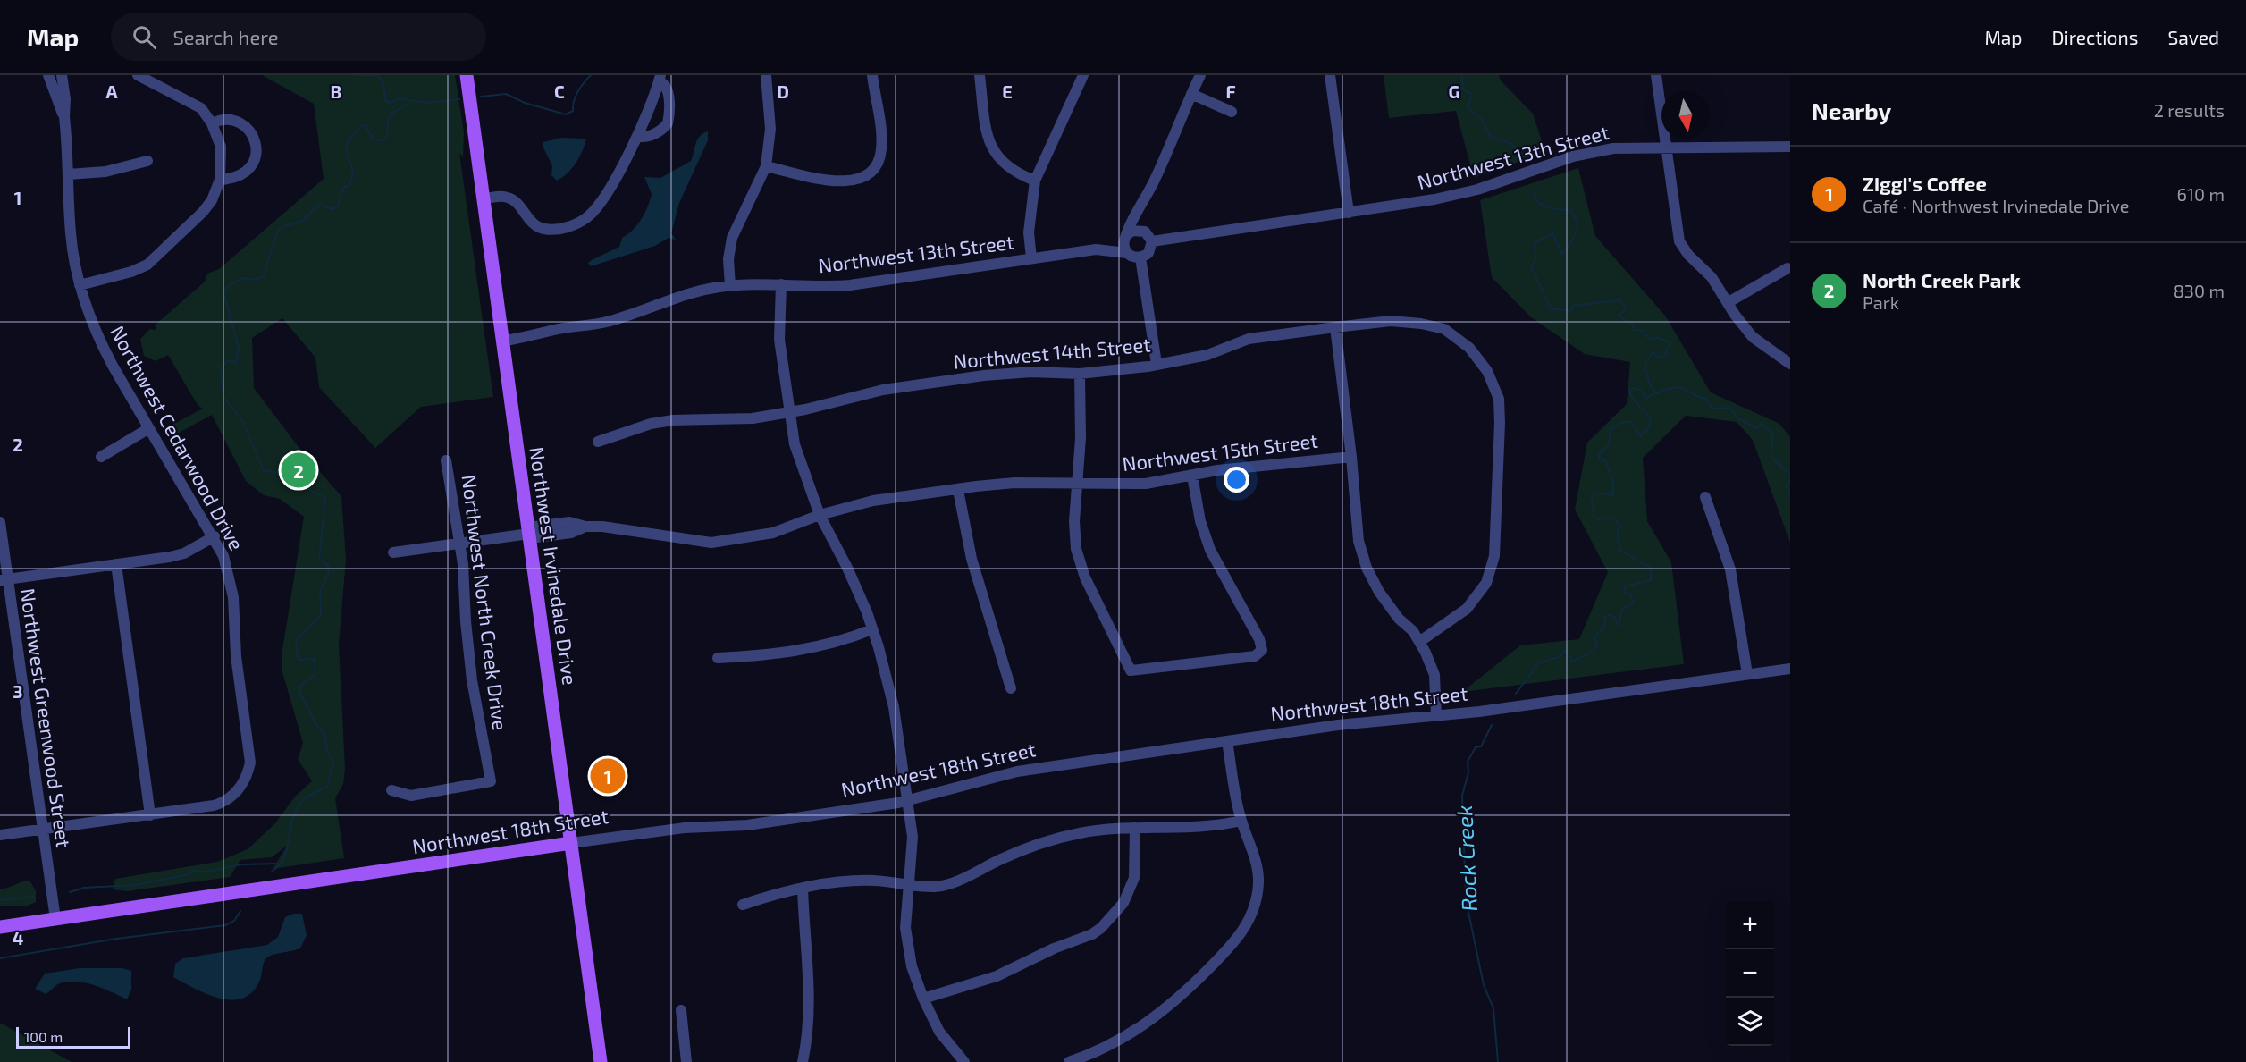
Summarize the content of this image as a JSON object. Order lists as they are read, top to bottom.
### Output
{
  "streets": {
    "main road": ["Northwest Irvinedale Drive", "Northwest 18th Street"],
    "street": [
      "Northwest 13th Street",
      "Northwest 14th Street",
      "Northwest Cedarwood Drive",
      "Northwest 15th Street",
      "Northwest North Creek Drive",
      "Northwest Greenwood Street"
    ]
  },
  "crossings": [
    ["Northwest 13th Street", "Northwest Irvinedale Drive"],
    ["Northwest Cedarwood Drive", "Northwest Greenwood Street"],
    ["Northwest 15th Street", "Northwest Irvinedale Drive"],
    ["Northwest 15th Street", "Northwest North Creek Drive"],
    ["Northwest Irvinedale Drive", "Northwest 18th Street"],
    ["Northwest 18th Street", "Northwest Greenwood Street"]
  ],
  "water": ["Rock Creek"],
  "scale_bar": "100 m",
  "north": "bottom",
  "page": {
    "header": "Map",
    "search": "Search here",
    "nav": ["Map", "Directions", "Saved"],
    "heading": ["Nearby", "2 results"],
    "list": [
      {
        "mark": "1",
        "name": "Ziggi's Coffee",
        "note": "Café · Northwest Irvinedale Drive",
        "value": "610 m"
      },
      {
        "mark": "2",
        "name": "North Creek Park",
        "note": "Park",
        "value": "830 m"
      }
    ],
    "pins": ["2", "1"],
    "map_buttons": ["+", "−"],
    "scale": "100 m"
  },
  "grid": {
    "columns": [
      "A",
      "B",
      "C",
      "D",
      "E",
      "F",
      "G"
    ],
    "rows": [
      "1",
      "2",
      "3",
      "4"
    ]
  }
}
